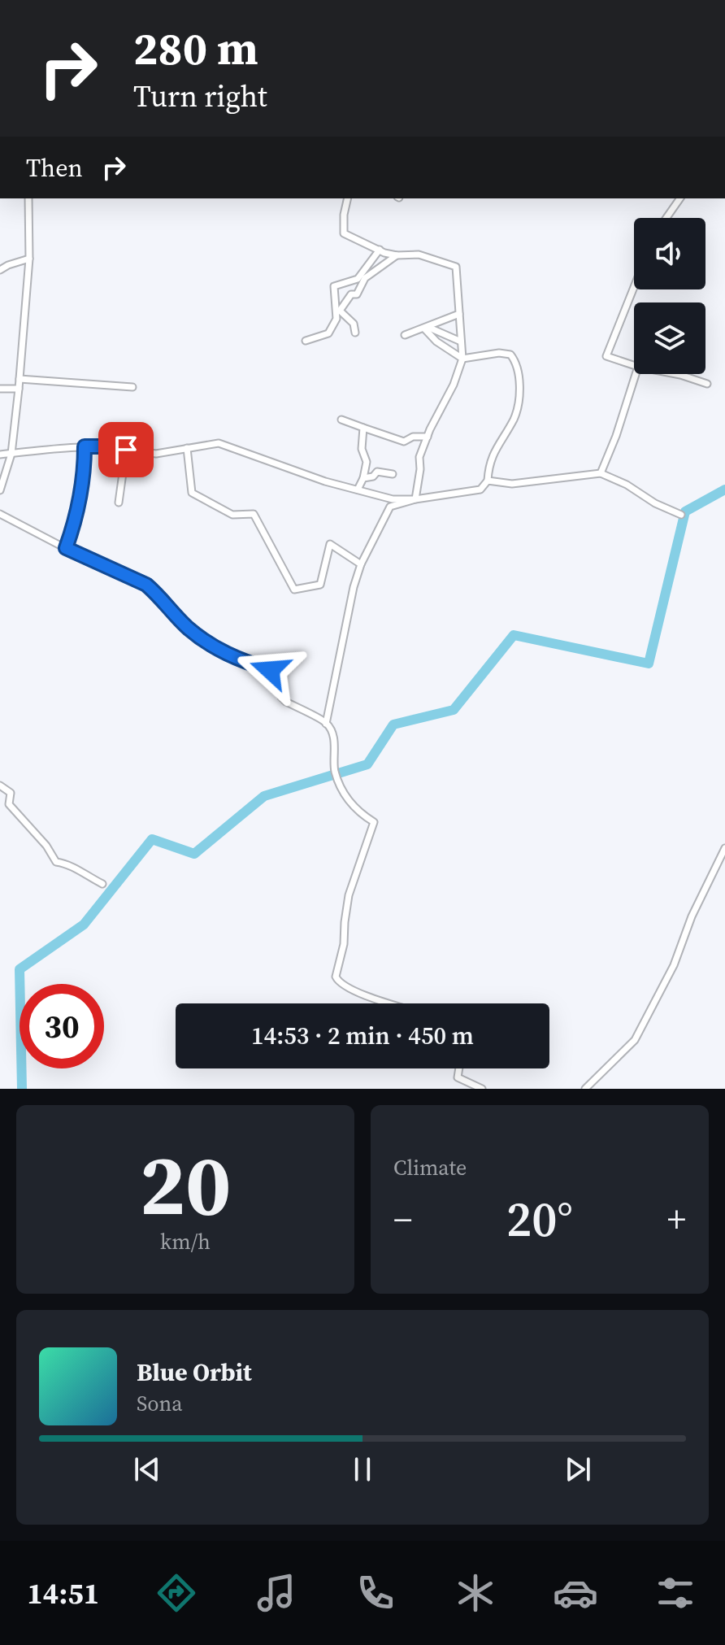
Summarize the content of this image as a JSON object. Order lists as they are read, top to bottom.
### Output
{
  "page": {
    "turn": ["280 m", "Turn right"],
    "then": "Then",
    "limit": "30",
    "trip": "14:53 · 2 min · 450 m",
    "tile": [
      ["20", "km/h"],
      "Climate"
    ],
    "heat": ["−", "20°", "+"],
    "song": ["Blue Orbit", "Sona"],
    "tabs": "14:51"
  }
}
